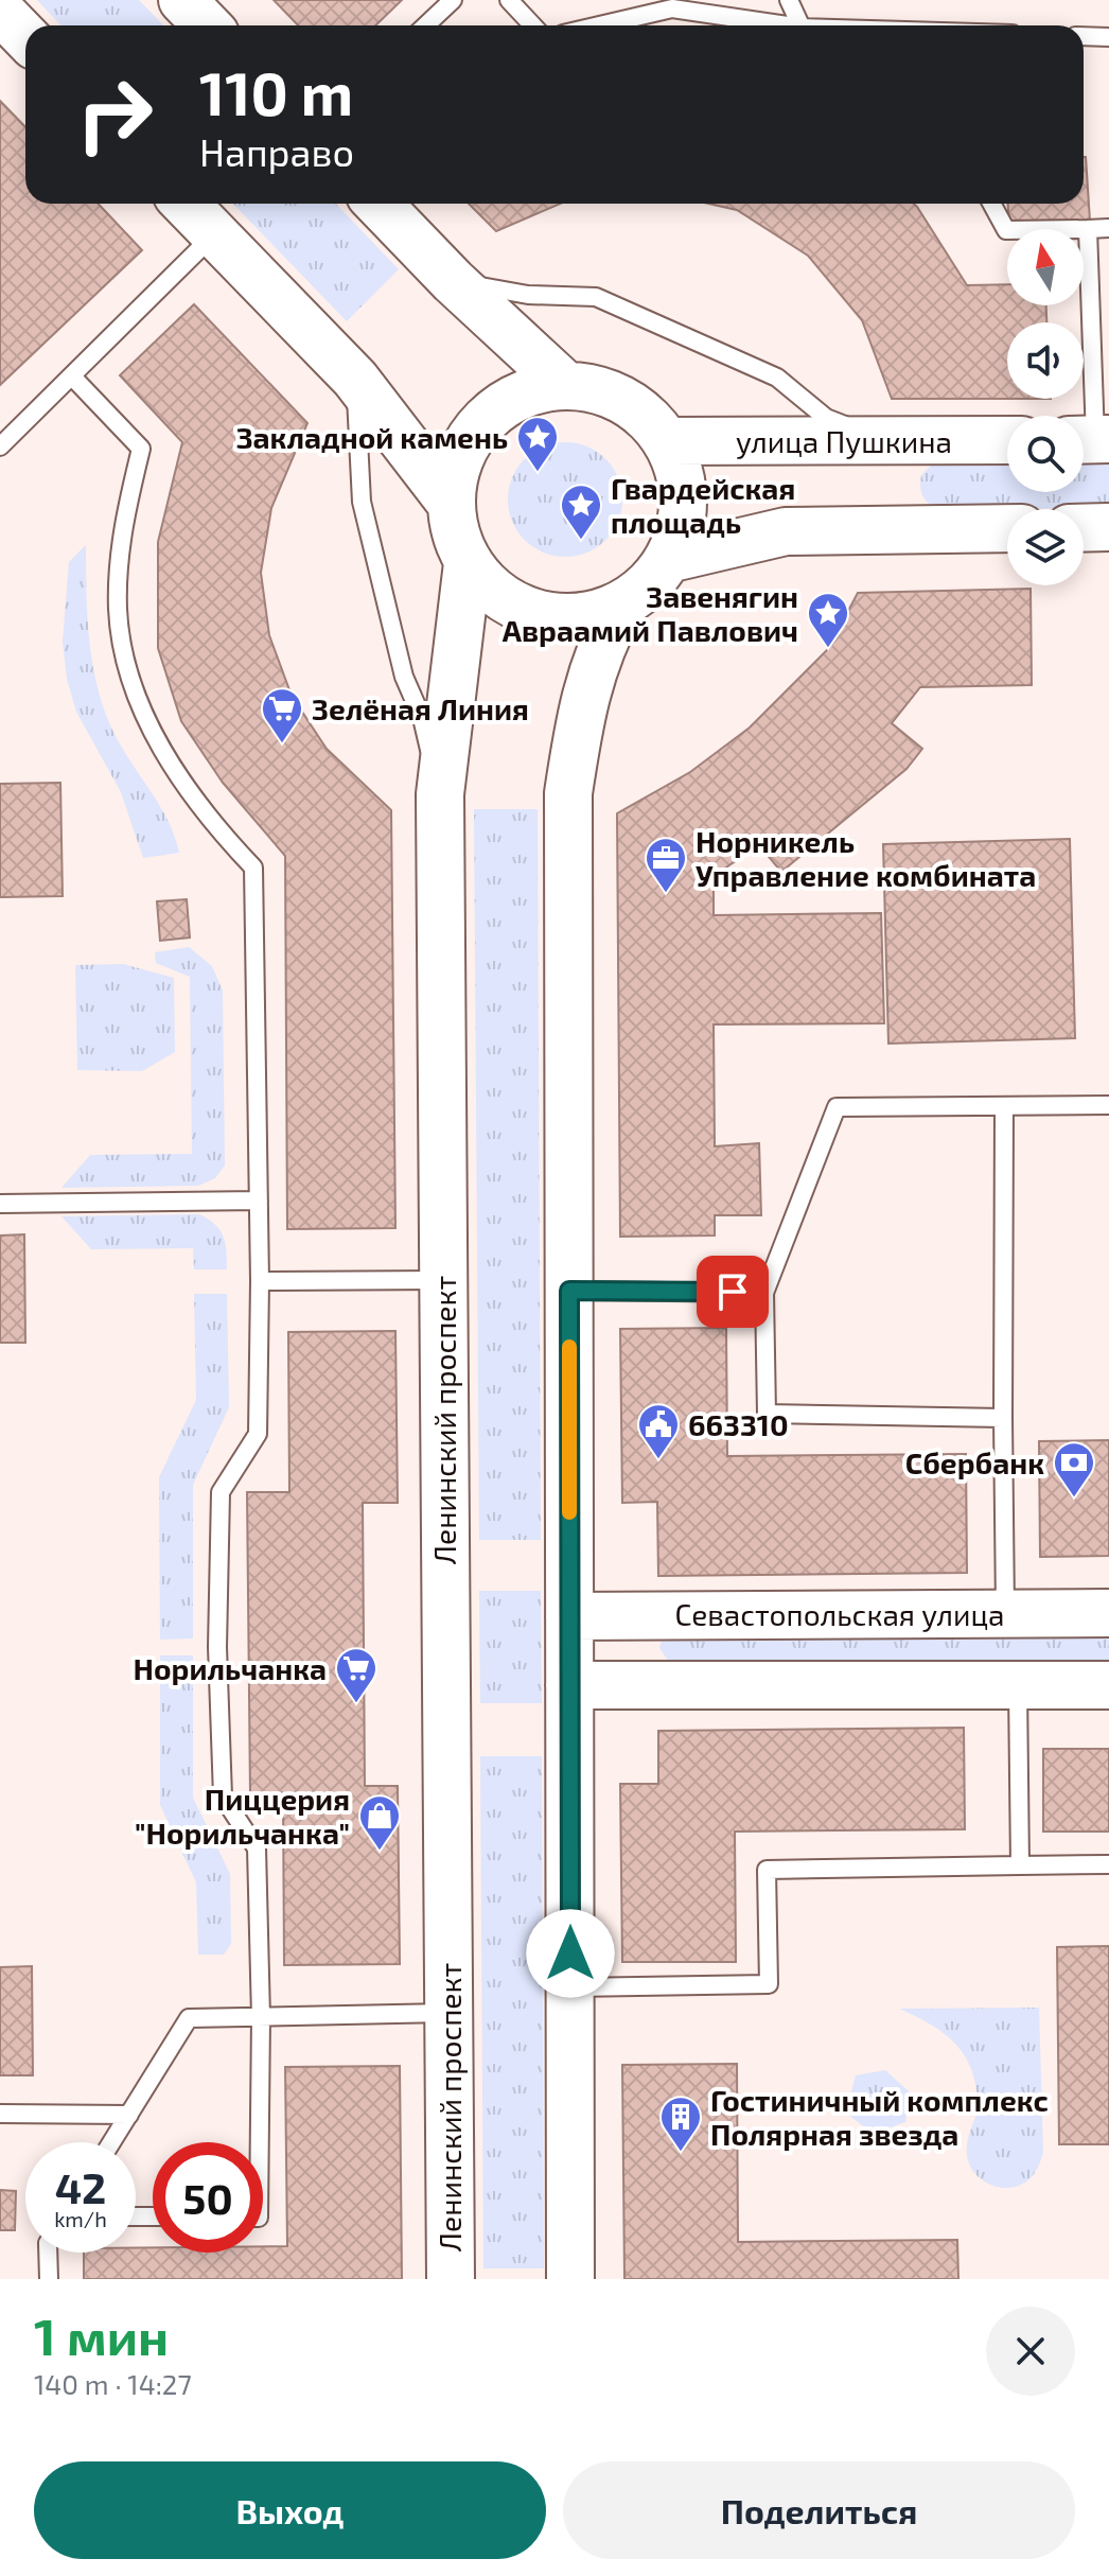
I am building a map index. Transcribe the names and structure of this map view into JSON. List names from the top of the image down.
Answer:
{
  "streets": {
    "main road": ["улица Пушкина", "Ленинский проспект", "Севастопольская улица"]
  },
  "crossings": [
    ["улица Пушкина", "Ленинский проспект"]
  ],
  "places": {
    "place": ["Закладной камень", "Гвардейская площадь", "Завенягин Авраамий Павлович"],
    "supermarket": ["Зелёная Линия", "Норильчанка"],
    "office": ["Норникель Управление комбината"],
    "public building": ["663310"],
    "bank": ["Сбербанк"],
    "shop": ["Пиццерия \"Норильчанка\""],
    "building": ["Гостиничный комплекс Полярная звезда"]
  },
  "north": "top",
  "page": {
    "turn": ["110 m", "Направо"],
    "speed": "42 km/h",
    "limit": "50",
    "heading": ["1 мин", "140 m · 14:27"],
    "buttons": ["Выход", "Поделиться"]
  }
}
